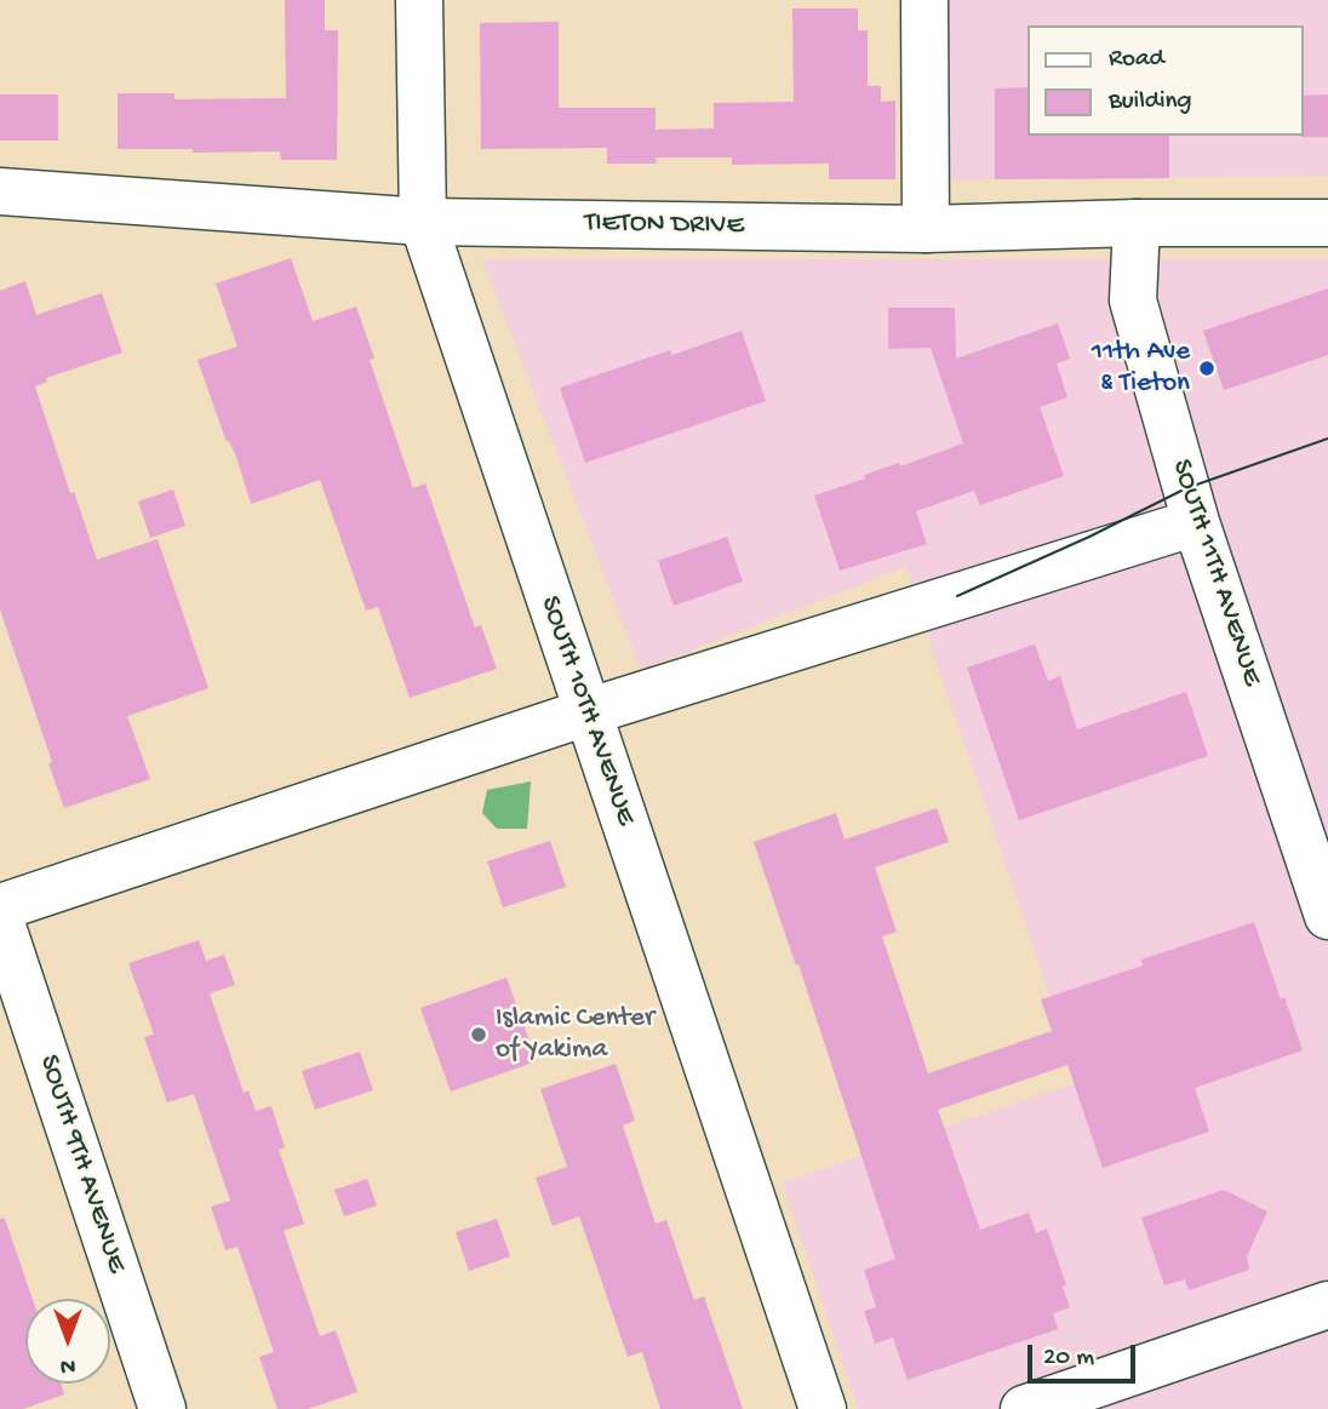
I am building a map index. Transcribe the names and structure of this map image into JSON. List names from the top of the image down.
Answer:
{
  "streets": {
    "street": [
      "TIETON DRIVE",
      "SOUTH 11TH AVENUE",
      "SOUTH 10TH AVENUE",
      "SOUTH 9TH AVENUE"
    ]
  },
  "crossings": [
    ["TIETON DRIVE", "SOUTH 11TH AVENUE"],
    ["TIETON DRIVE", "SOUTH 10TH AVENUE"]
  ],
  "places": ["11th Ave & Tieton", "Islamic Center of Yakima"],
  "legend": ["Road", "Building"],
  "scale_bar": "20 m",
  "north": "bottom"
}
